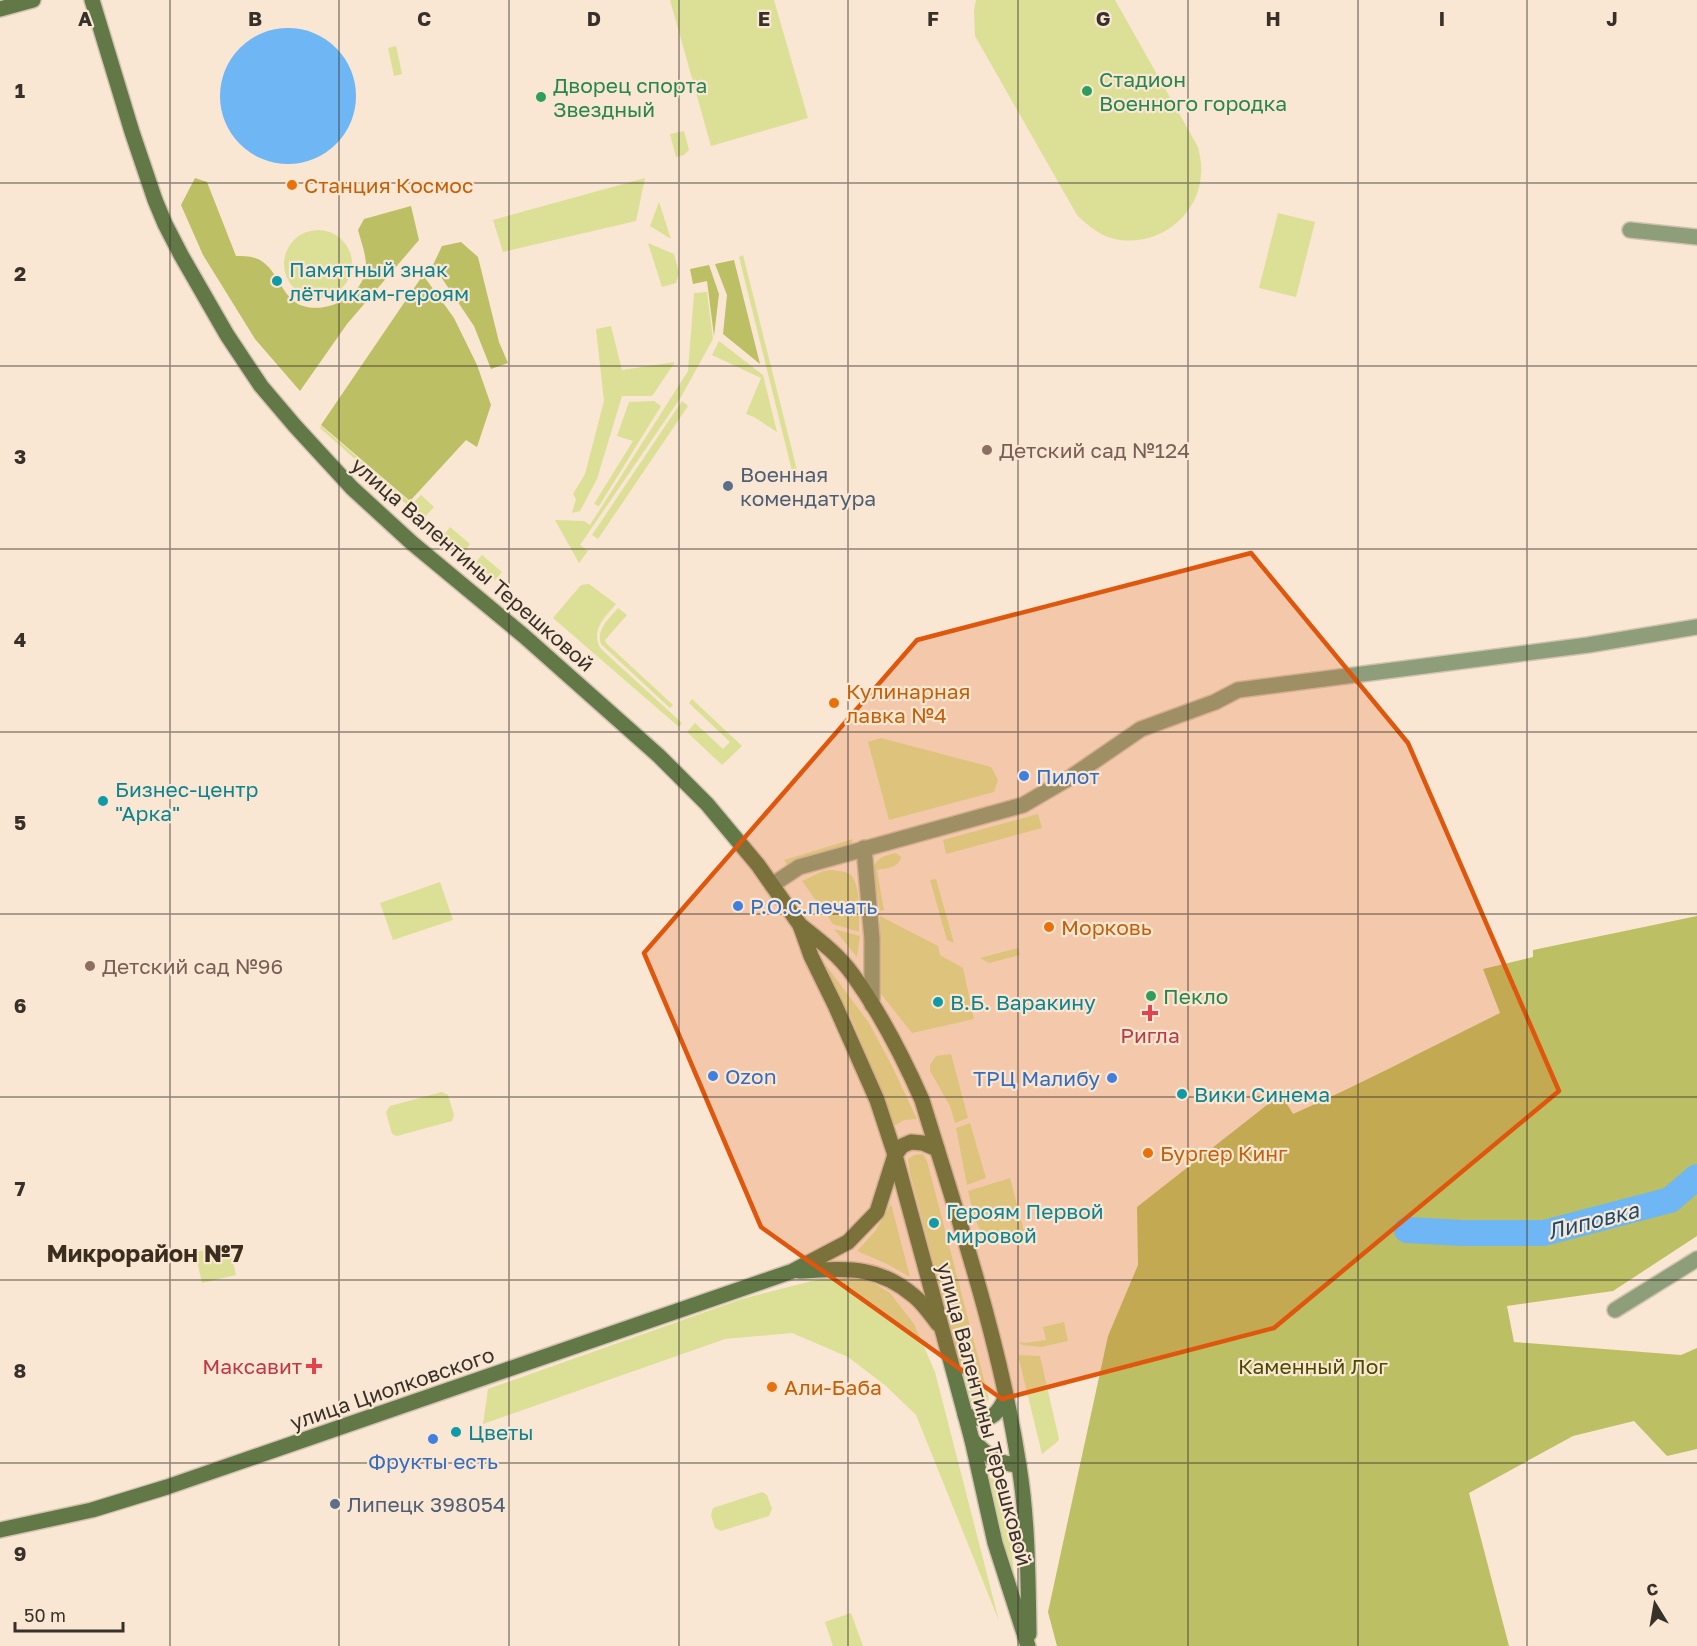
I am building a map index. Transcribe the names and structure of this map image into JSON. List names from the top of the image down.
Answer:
{
  "streets": {
    "main road": ["улица Валентины Терешковой", "улица Циолковского"]
  },
  "districts": ["Микрорайон №7"],
  "water": ["Липовка"],
  "parks": ["Каменный Лог"],
  "places": {
    "other": [
      "Стадион Военного городка",
      "Дворец спорта Звездный",
      "Станция Космос",
      "Памятный знак лётчикам-героям",
      "Детский сад №124",
      "Военная комендатура",
      "Кулинарная лавка №4",
      "Пилот",
      "Бизнес-центр \"Арка\"",
      "Р.О.С.печать",
      "Морковь",
      "Детский сад №96",
      "Пекло",
      "В.Б. Варакину",
      "Ozon",
      "ТРЦ Малибу",
      "Вики Синема",
      "Бургер Кинг",
      "Героям Первой мировой",
      "Али-Баба",
      "Цветы",
      "Фрукты есть",
      "Липецк 398054"
    ],
    "health": ["Ригла", "Максавит"]
  },
  "scale_bar": "50 m",
  "north": "top",
  "grid": {
    "columns": [
      "A",
      "B",
      "C",
      "D",
      "E",
      "F",
      "G",
      "H",
      "I",
      "J"
    ],
    "rows": [
      "1",
      "2",
      "3",
      "4",
      "5",
      "6",
      "7",
      "8",
      "9"
    ]
  }
}
